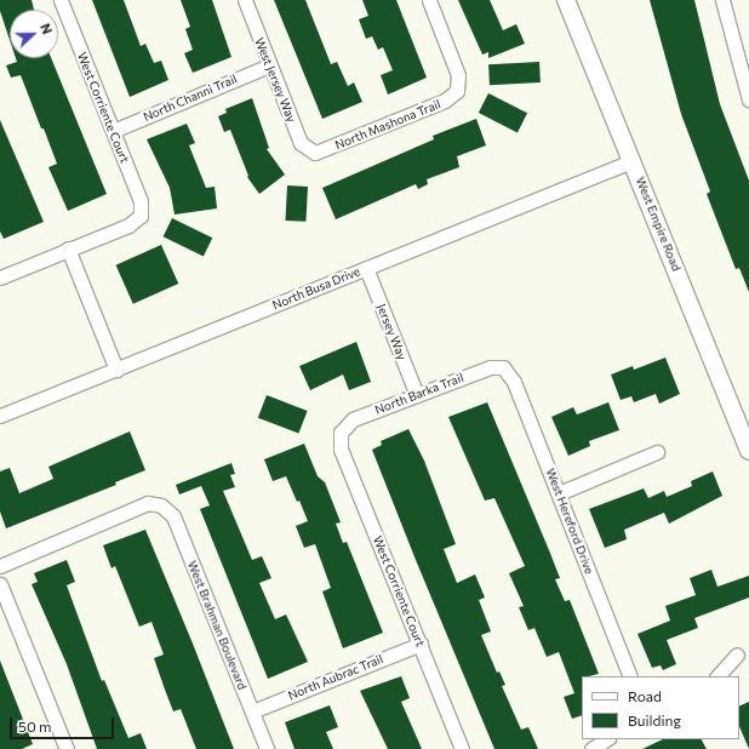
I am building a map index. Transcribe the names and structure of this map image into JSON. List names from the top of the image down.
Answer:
{
  "streets": {
    "street": [
      "West Jersey Way",
      "North Channi Trail",
      "West Corriente Court",
      "North Mashona Trail",
      "West Empire Road",
      "North Busa Drive",
      "Jersey Way",
      "North Barka Trail",
      "West Hereford Drive",
      "West Brahman Boulevard",
      "North Aubrac Trail"
    ]
  },
  "crossings": [
    ["West Jersey Way", "North Channi Trail"],
    ["West Jersey Way", "North Mashona Trail"],
    ["North Channi Trail", "West Corriente Court"],
    ["West Corriente Court", "North Barka Trail"],
    ["West Corriente Court", "North Aubrac Trail"],
    ["West Empire Road", "North Busa Drive"],
    ["North Busa Drive", "Jersey Way"],
    ["Jersey Way", "North Barka Trail"],
    ["North Barka Trail", "West Hereford Drive"],
    ["West Brahman Boulevard", "North Aubrac Trail"]
  ],
  "legend": ["Road", "Building"],
  "scale_bar": "50 m",
  "north": "right"
}
